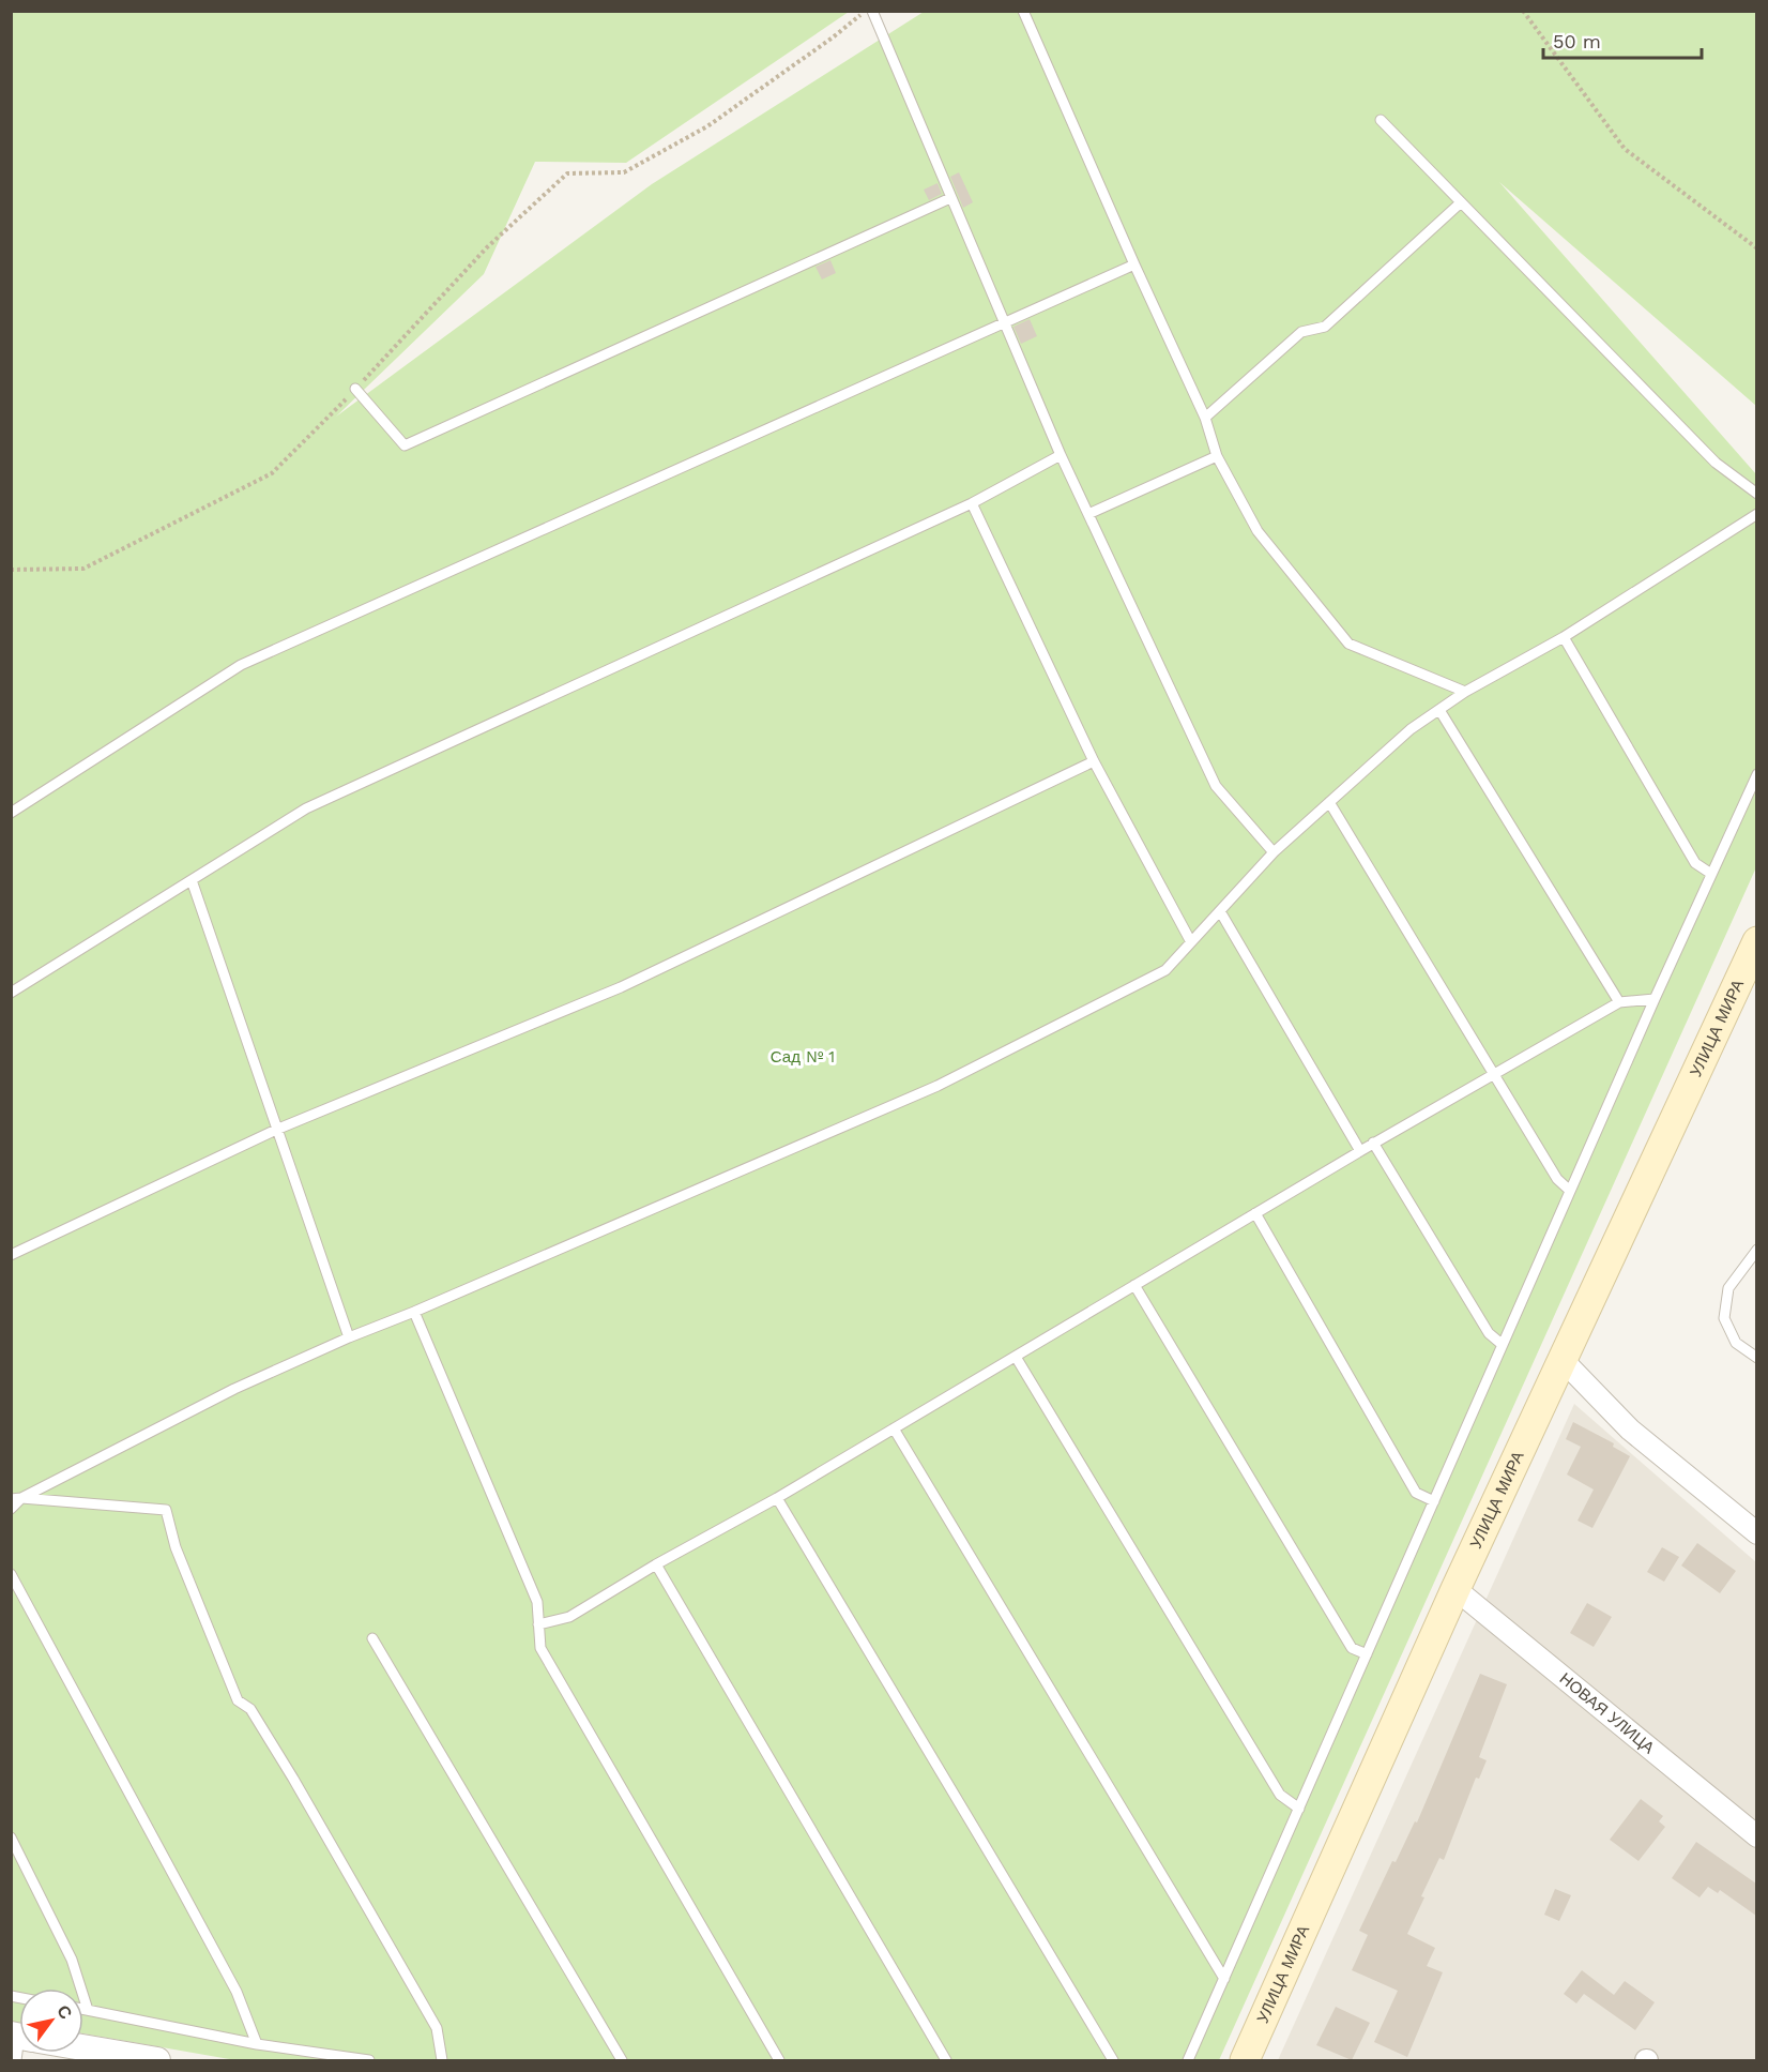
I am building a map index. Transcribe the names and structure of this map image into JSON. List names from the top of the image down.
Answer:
{
  "streets": {
    "main road": ["УЛИЦА МИРА"],
    "street": ["НОВАЯ УЛИЦА"]
  },
  "crossings": [
    ["УЛИЦА МИРА", "НОВАЯ УЛИЦА"]
  ],
  "parks": ["Сад № 1"],
  "scale_bar": "50 m",
  "north": "top right"
}
